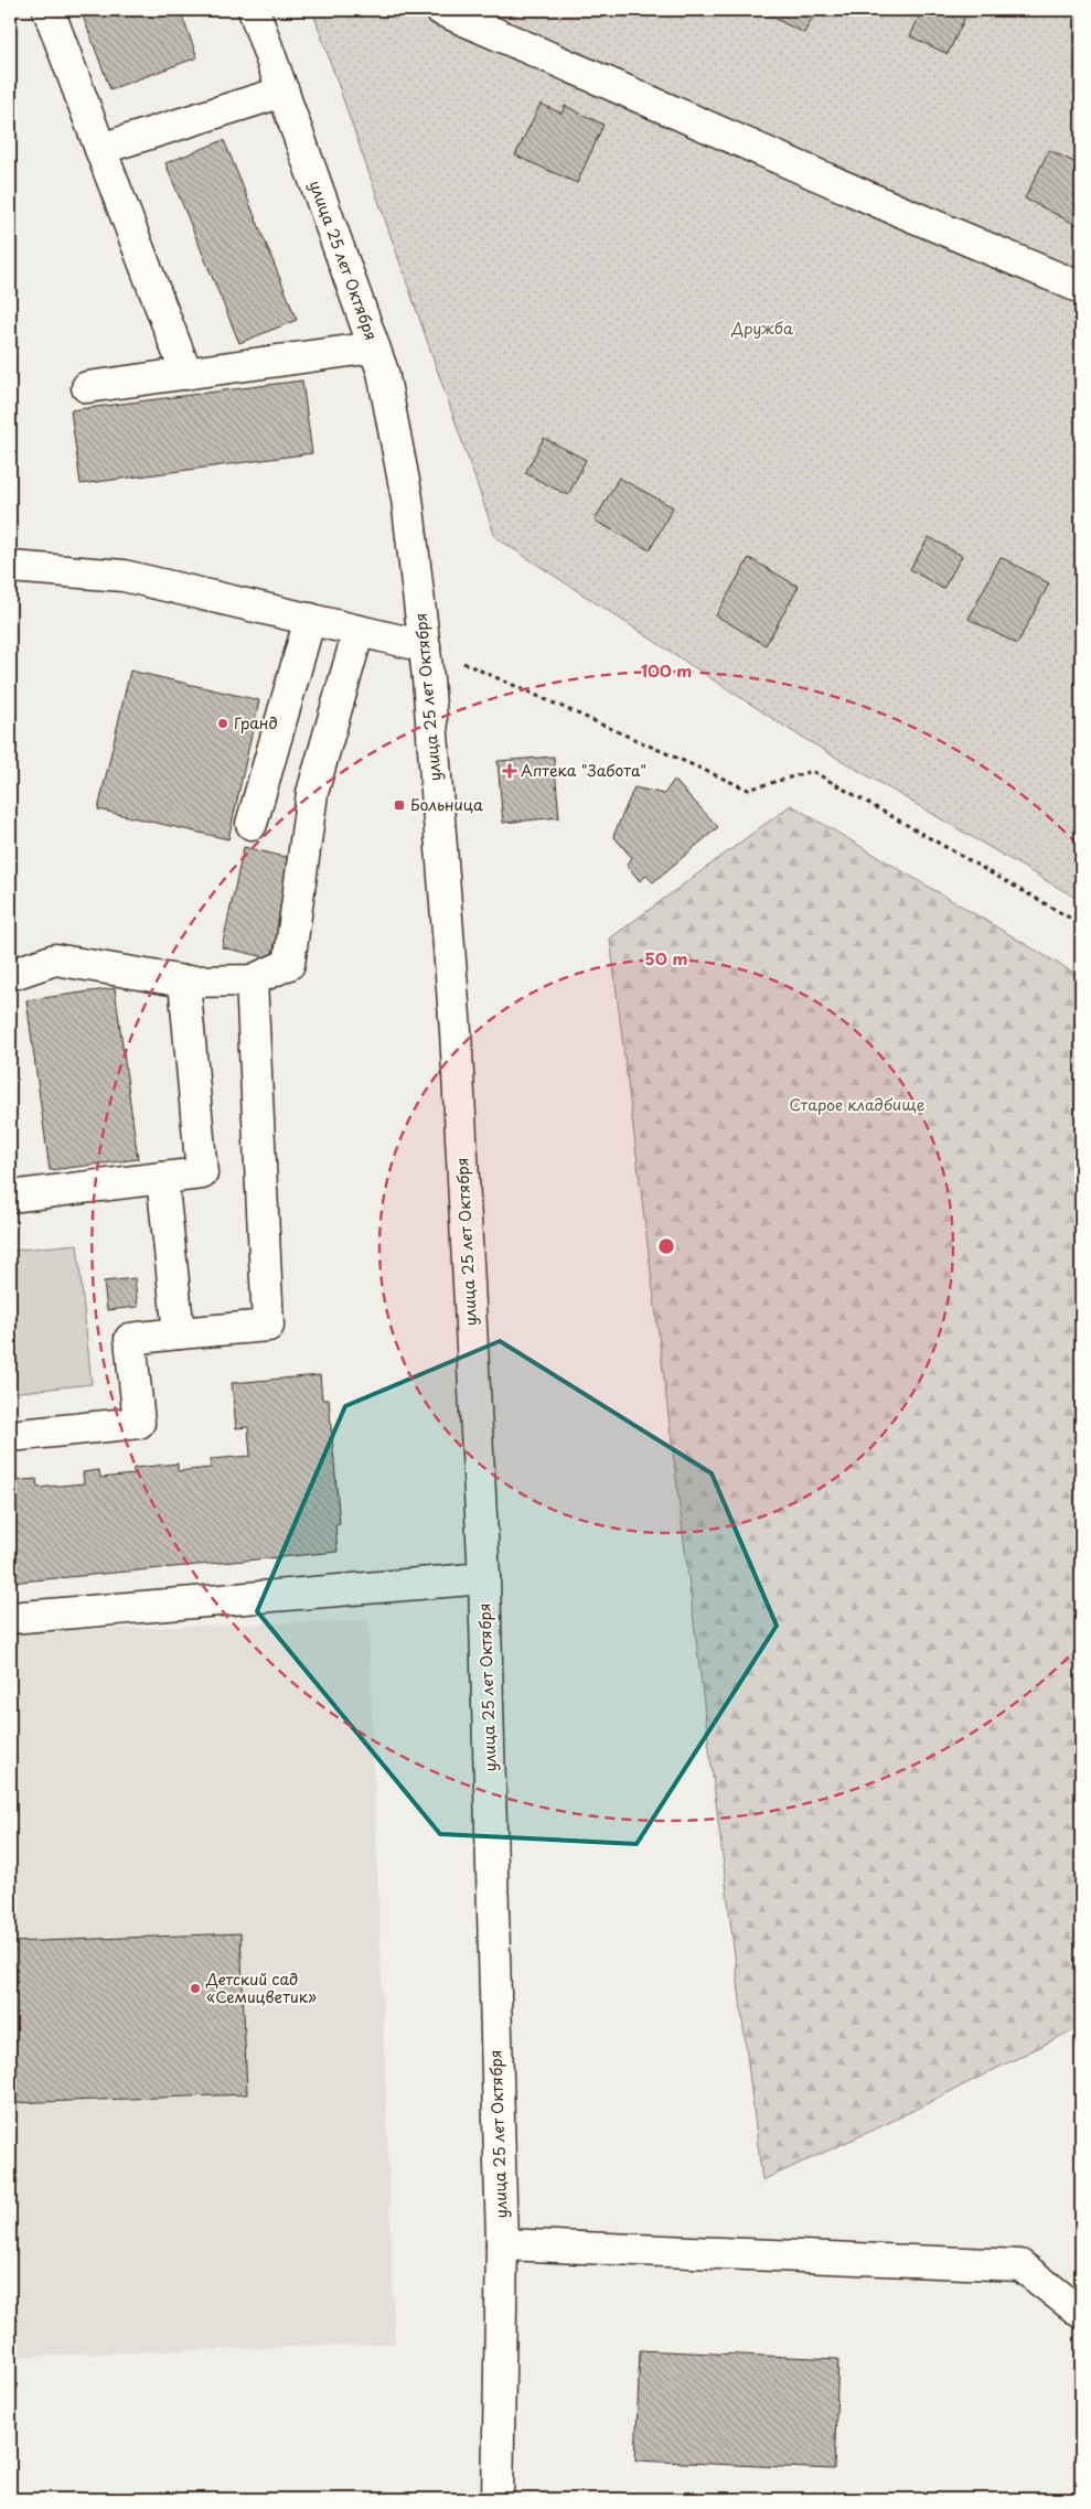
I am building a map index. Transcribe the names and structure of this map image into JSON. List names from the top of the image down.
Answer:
{
  "streets": {
    "street": ["улица 25 лет Октября"]
  },
  "parks": ["Дружба", "Старое кладбище"],
  "places": {
    "other": ["Гранд", "Детский сад «Семицветик»"],
    "health": ["Аптека \"Забота\""],
    "transit": ["Больница"]
  },
  "rings": ["100 m", "50 m"]
}
